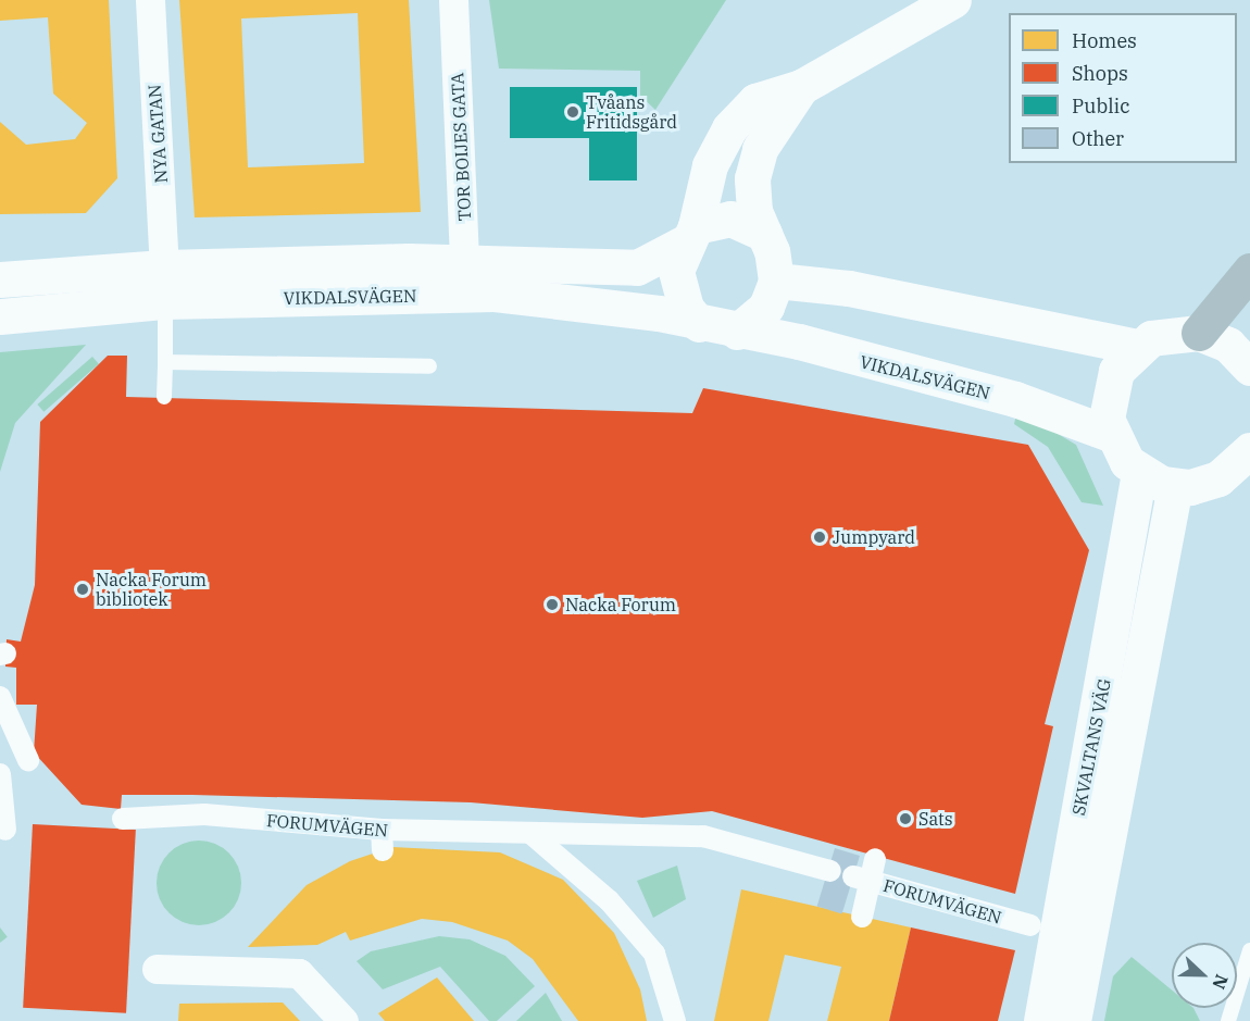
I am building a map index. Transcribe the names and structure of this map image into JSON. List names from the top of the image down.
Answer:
{
  "streets": {
    "street": [
      "NYA GATAN",
      "TOR BOIJES GATA",
      "VIKDALSVÄGEN",
      "SKVALTANS VÄG",
      "FORUMVÄGEN"
    ]
  },
  "crossings": [
    ["NYA GATAN", "VIKDALSVÄGEN"],
    ["TOR BOIJES GATA", "VIKDALSVÄGEN"]
  ],
  "places": [
    "Tvåans Fritidsgård",
    "Jumpyard",
    "Nacka Forum bibliotek",
    "Nacka Forum",
    "Sats"
  ],
  "legend": [
    "Homes",
    "Shops",
    "Public",
    "Other"
  ],
  "north": "right"
}
